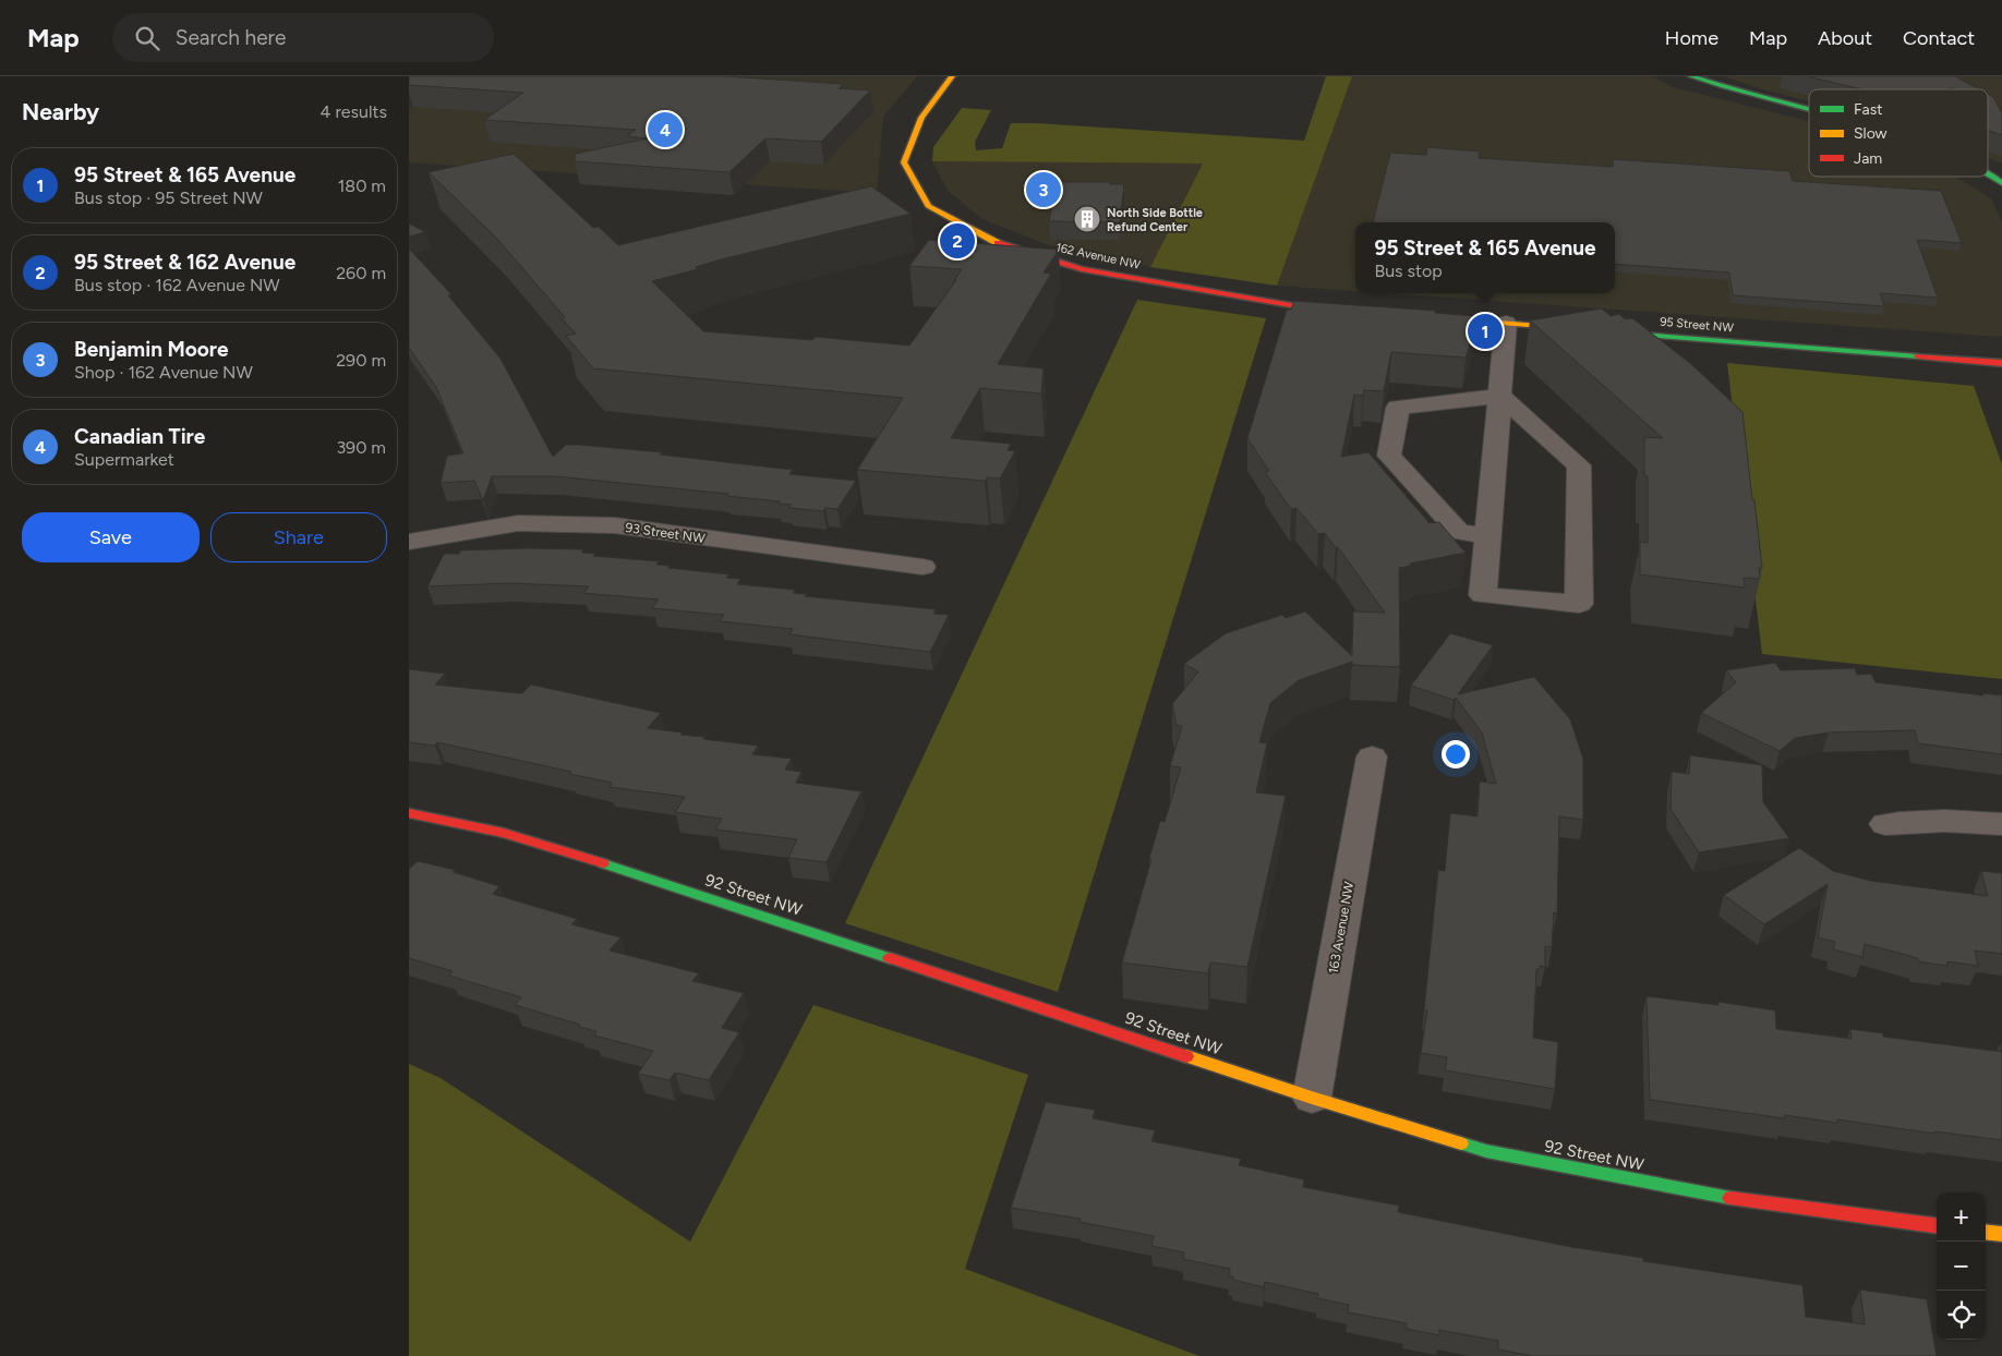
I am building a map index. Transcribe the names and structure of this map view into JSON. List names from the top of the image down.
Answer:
{
  "streets": {
    "street": [
      "162 Avenue NW",
      "95 Street NW",
      "93 Street NW",
      "92 Street NW",
      "163 Avenue NW"
    ]
  },
  "crossings": [
    ["92 Street NW", "163 Avenue NW"]
  ],
  "places": {
    "building": ["North Side Bottle Refund Center"]
  },
  "legend": ["Fast", "Slow", "Jam"],
  "page": {
    "header": "Map",
    "search": "Search here",
    "nav": [
      "Home",
      "Map",
      "About",
      "Contact"
    ],
    "heading": ["Nearby", "4 results"],
    "pins": [
      "4",
      "3",
      "2",
      "1"
    ],
    "list": [
      {
        "mark": "1",
        "name": "95 Street & 165 Avenue",
        "note": "Bus stop · 95 Street NW",
        "value": "180 m"
      },
      {
        "mark": "2",
        "name": "95 Street & 162 Avenue",
        "note": "Bus stop · 162 Avenue NW",
        "value": "260 m"
      },
      {
        "mark": "3",
        "name": "Benjamin Moore",
        "note": "Shop · 162 Avenue NW",
        "value": "290 m"
      },
      {
        "mark": "4",
        "name": "Canadian Tire",
        "note": "Supermarket",
        "value": "390 m"
      }
    ],
    "popup": ["95 Street & 165 Avenue", "Bus stop"],
    "buttons": ["Save", "Share"],
    "map_buttons": ["+", "−"]
  }
}
